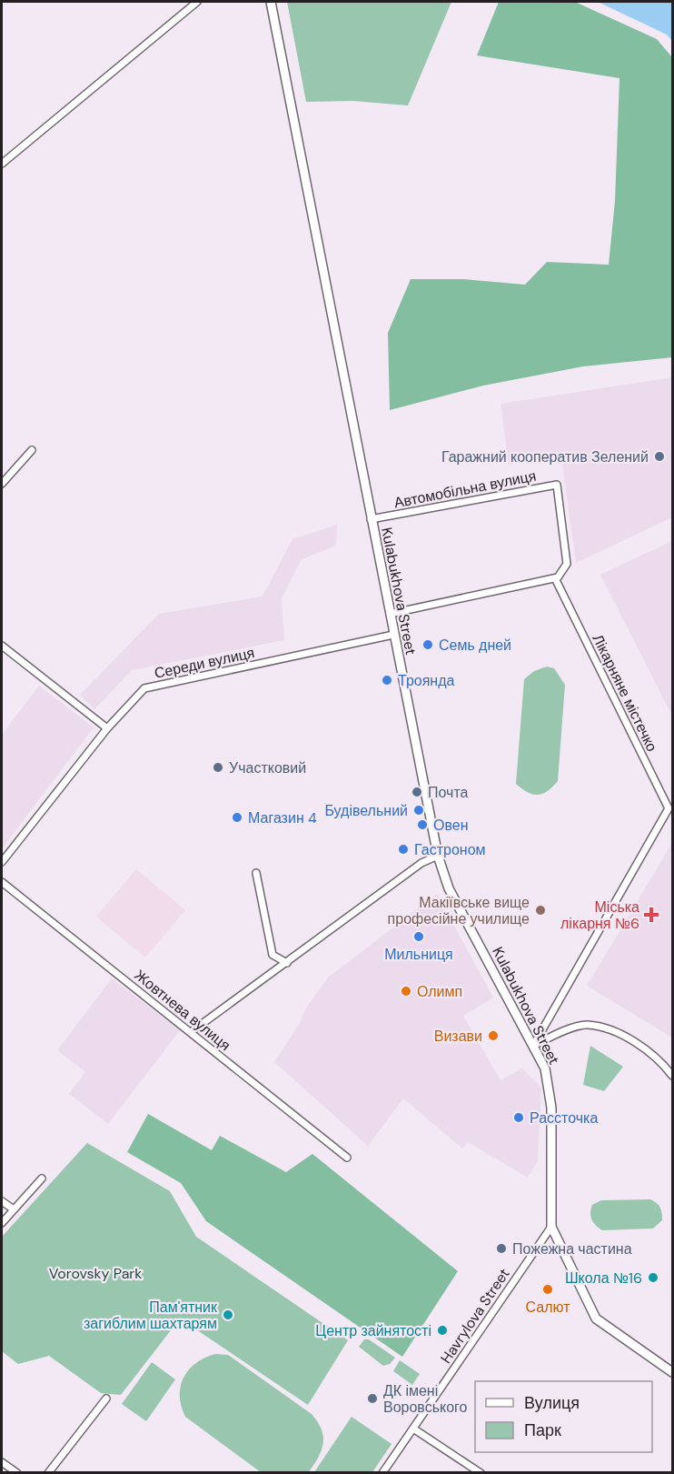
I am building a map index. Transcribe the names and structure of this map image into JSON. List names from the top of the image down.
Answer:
{
  "streets": {
    "street": [
      "Автомобільна вулиця",
      "Kulabukhova Street",
      "Середи вулиця",
      "Лікарняне містечко",
      "Жовтнева вулиця",
      "Havrylova Street"
    ]
  },
  "crossings": [
    ["Автомобільна вулиця", "Kulabukhova Street"],
    ["Автомобільна вулиця", "Лікарняне містечко"],
    ["Kulabukhova Street", "Середи вулиця"],
    ["Kulabukhova Street", "Лікарняне містечко"],
    ["Kulabukhova Street", "Havrylova Street"]
  ],
  "parks": ["Vorovsky Park"],
  "places": {
    "other": [
      "Гаражний кооператив Зелений",
      "Семь дней",
      "Троянда",
      "Участковий",
      "Почта",
      "Будівельний",
      "Магазин 4",
      "Овен",
      "Гастроном",
      "Макіївське вище професійне училище",
      "Мильниця",
      "Олимп",
      "Визави",
      "Рассточка",
      "Пожежна частина",
      "Школа №16",
      "Салют",
      "Пам'ятник загиблим шахтарям",
      "Центр зайнятості",
      "ДК імені Воровського"
    ],
    "health": ["Міська лікарня №6"]
  },
  "legend": ["Вулиця", "Парк"]
}
